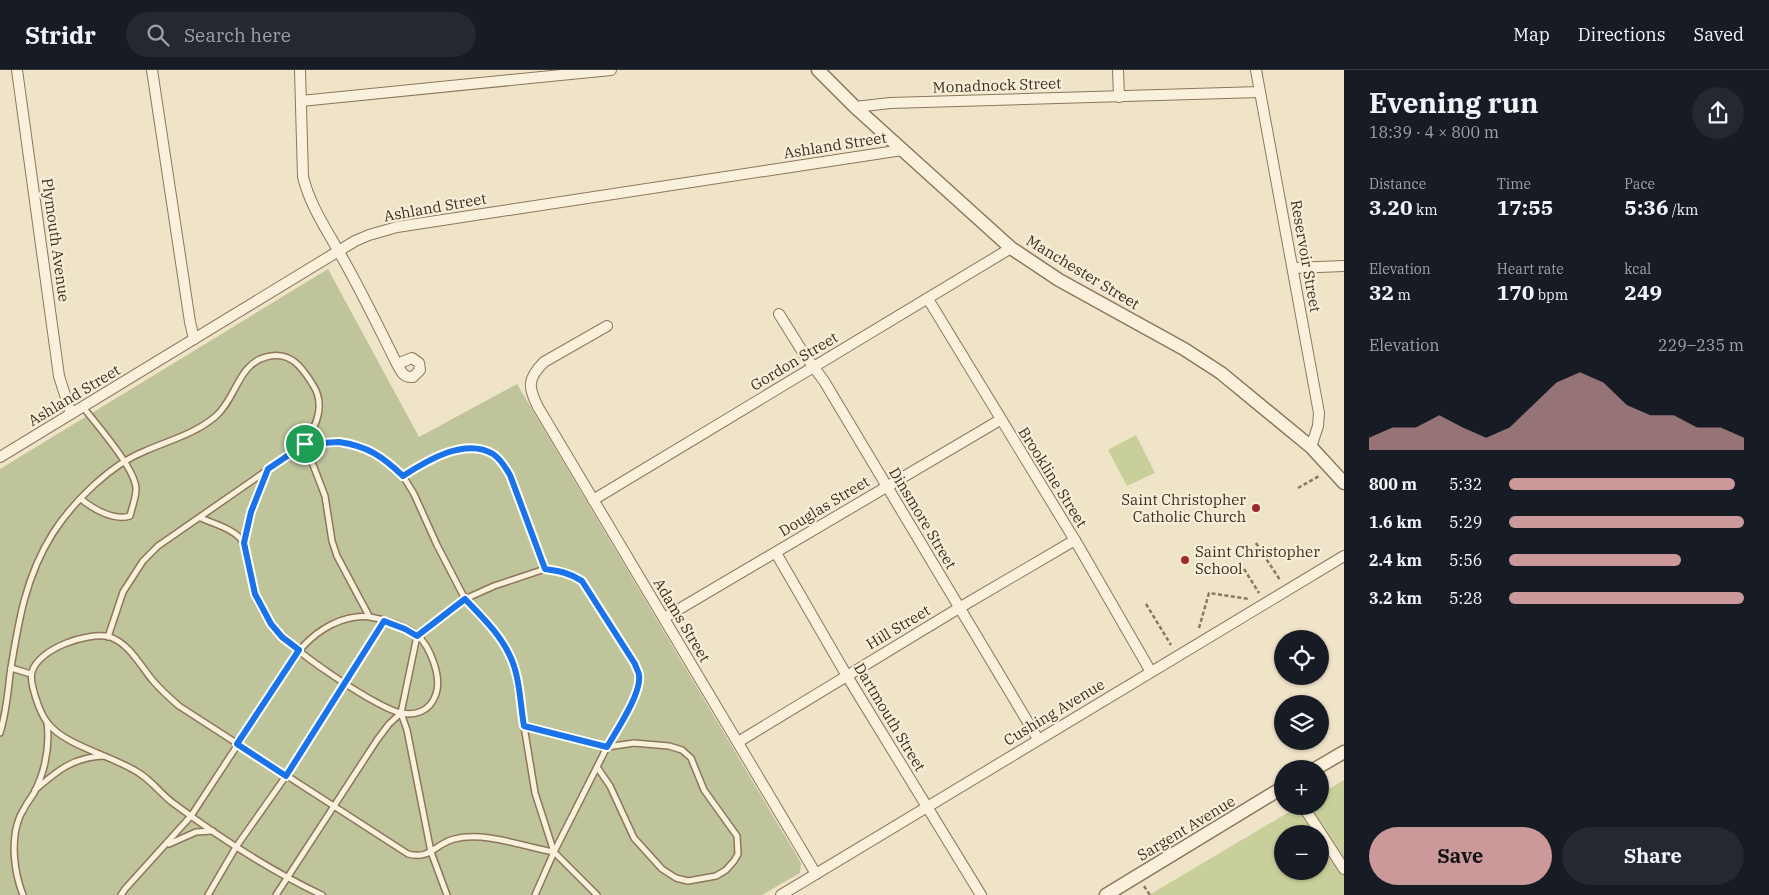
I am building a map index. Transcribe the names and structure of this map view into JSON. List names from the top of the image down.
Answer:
{
  "streets": {
    "street": [
      "Monadnock Street",
      "Ashland Street",
      "Plymouth Avenue",
      "Reservoir Street",
      "Manchester Street",
      "Gordon Street",
      "Brookline Street",
      "Douglas Street",
      "Dinsmore Street",
      "Adams Street",
      "Hill Street",
      "Cushing Avenue",
      "Dartmouth Street",
      "Sargent Avenue"
    ]
  },
  "crossings": [
    ["Monadnock Street", "Reservoir Street"],
    ["Monadnock Street", "Manchester Street"],
    ["Ashland Street", "Plymouth Avenue"],
    ["Ashland Street", "Manchester Street"],
    ["Reservoir Street", "Manchester Street"],
    ["Manchester Street", "Gordon Street"],
    ["Gordon Street", "Brookline Street"],
    ["Gordon Street", "Dinsmore Street"],
    ["Gordon Street", "Adams Street"],
    ["Brookline Street", "Douglas Street"],
    ["Brookline Street", "Hill Street"],
    ["Brookline Street", "Cushing Avenue"],
    ["Douglas Street", "Dinsmore Street"],
    ["Douglas Street", "Adams Street"],
    ["Douglas Street", "Dartmouth Street"],
    ["Dinsmore Street", "Hill Street"],
    ["Dinsmore Street", "Cushing Avenue"],
    ["Adams Street", "Hill Street"],
    ["Adams Street", "Cushing Avenue"],
    ["Hill Street", "Dartmouth Street"],
    ["Cushing Avenue", "Dartmouth Street"]
  ],
  "places": ["Saint Christopher Catholic Church", "Saint Christopher School"],
  "page": {
    "header": "Stridr",
    "search": "Search here",
    "nav": ["Map", "Directions", "Saved"],
    "heading": ["Evening run", "18:39 · 4 × 800 m"],
    "stats": [
      ["Distance", "3.20 km"],
      ["Time", "17:55"],
      ["Pace", "5:36 /km"],
      ["Elevation", "32 m"],
      ["Heart rate", "170 bpm"],
      ["kcal", "249"]
    ],
    "chart": ["Elevation", "229–235 m"],
    "list": [
      {
        "name": "800 m",
        "note": "5:32"
      },
      {
        "name": "1.6 km",
        "note": "5:29"
      },
      {
        "name": "2.4 km",
        "note": "5:56"
      },
      {
        "name": "3.2 km",
        "note": "5:28"
      }
    ],
    "map_buttons": ["+", "−"],
    "buttons": ["Save", "Share"]
  }
}
